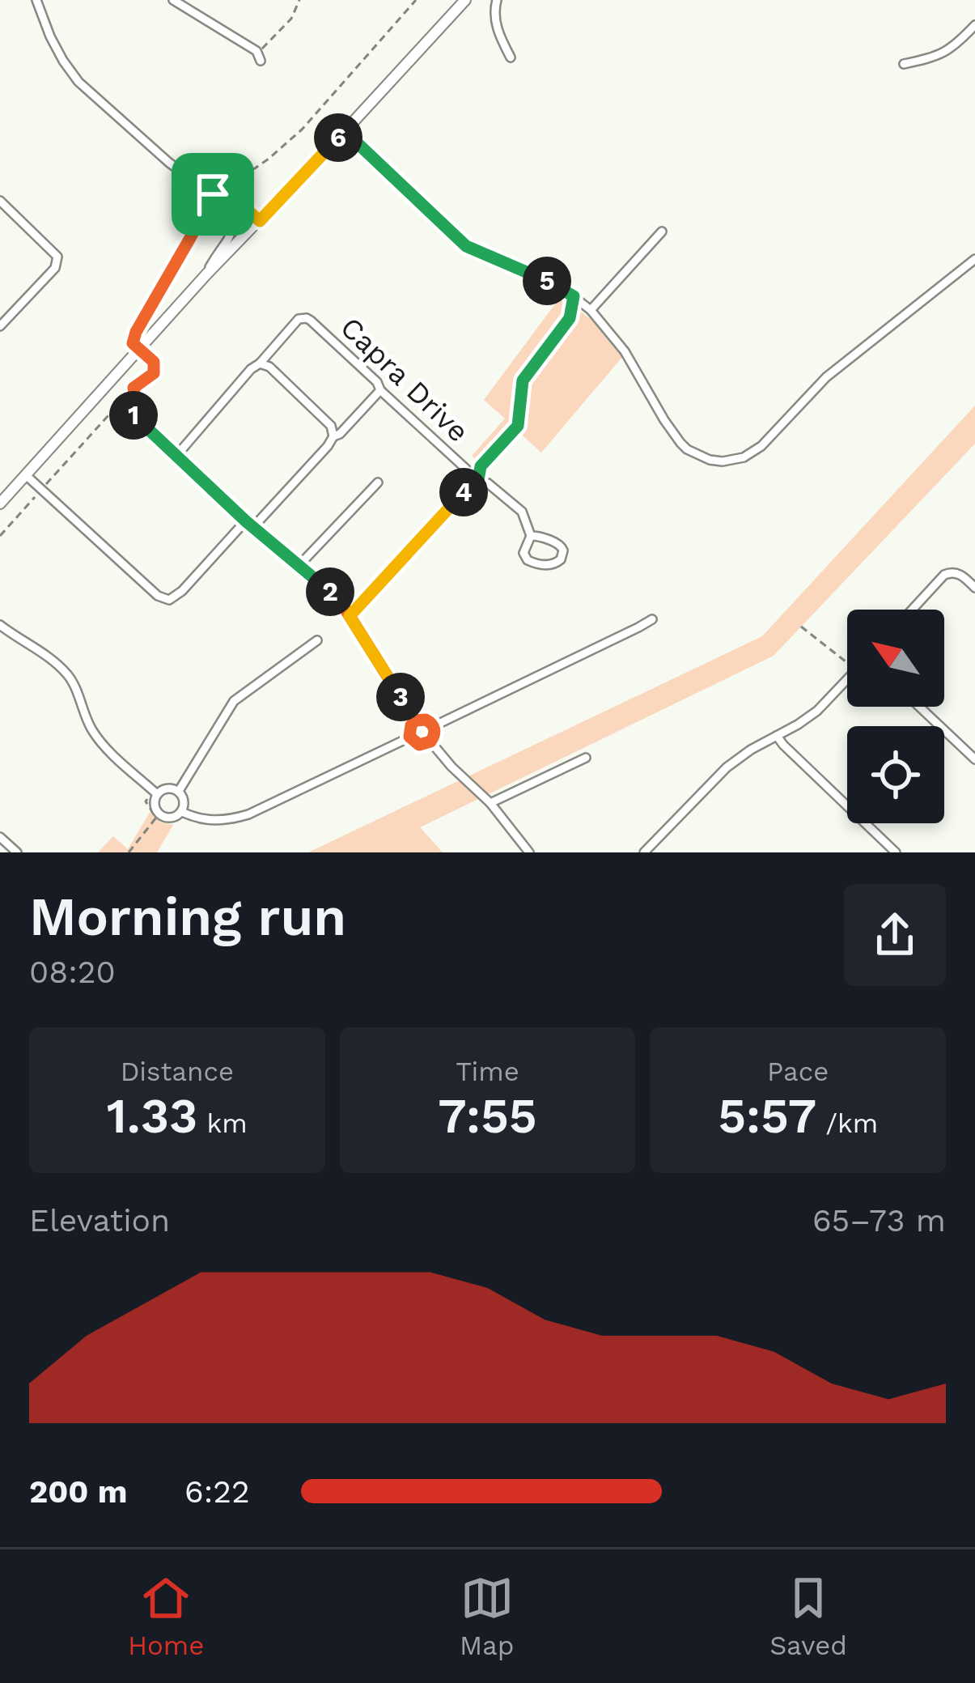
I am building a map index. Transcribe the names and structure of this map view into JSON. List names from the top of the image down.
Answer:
{
  "streets": {
    "street": ["Capra Drive"]
  },
  "north": "top left",
  "page": {
    "pins": [
      "6",
      "5",
      "1",
      "4",
      "2",
      "3"
    ],
    "heading": ["Morning run", "08:20"],
    "stats": [
      ["Distance", "1.33 km"],
      ["Time", "7:55"],
      ["Pace", "5:57 /km"]
    ],
    "chart": ["Elevation", "65–73 m"],
    "list": [
      {
        "name": "200 m",
        "note": "6:22"
      }
    ],
    "tabs": ["Home", "Map", "Saved"]
  }
}
